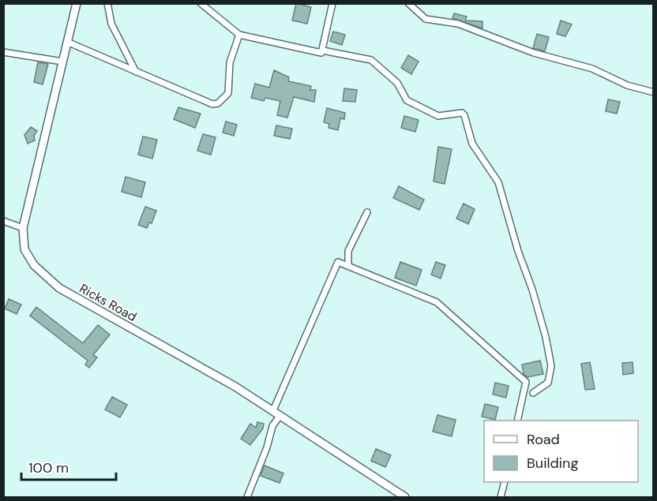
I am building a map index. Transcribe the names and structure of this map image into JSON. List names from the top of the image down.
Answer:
{
  "streets": {
    "street": ["Ricks Road"]
  },
  "legend": ["Road", "Building"],
  "scale_bar": "100 m"
}
